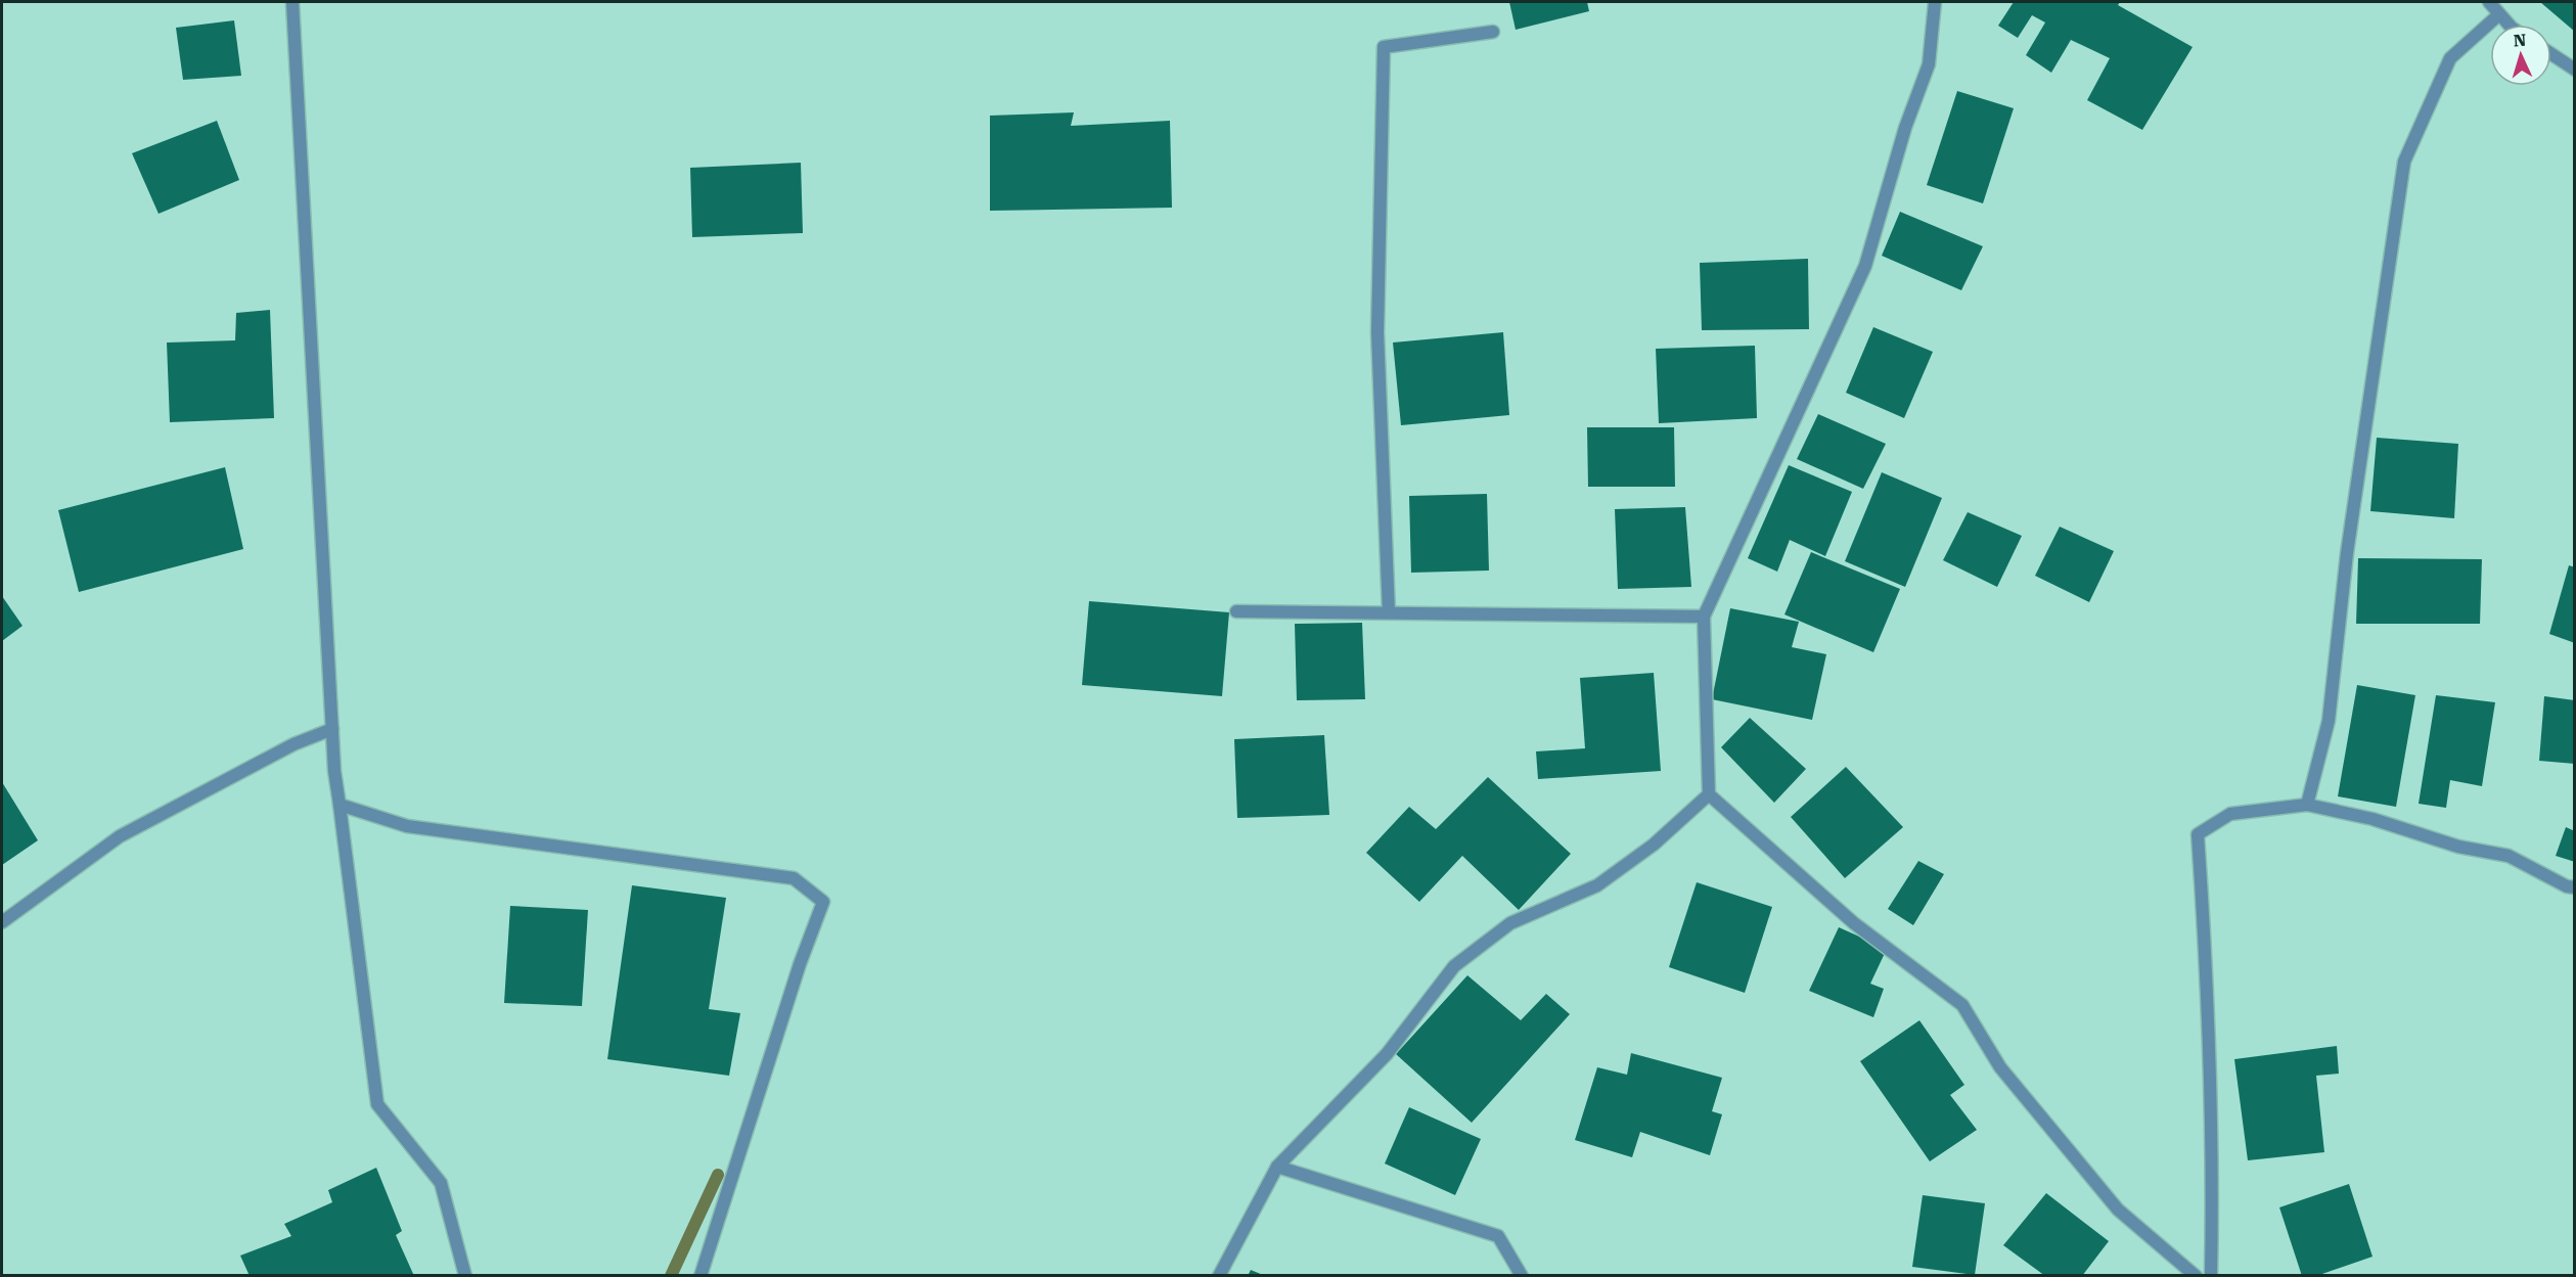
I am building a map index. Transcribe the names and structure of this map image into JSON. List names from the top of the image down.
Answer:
{
  "north": "top"
}
